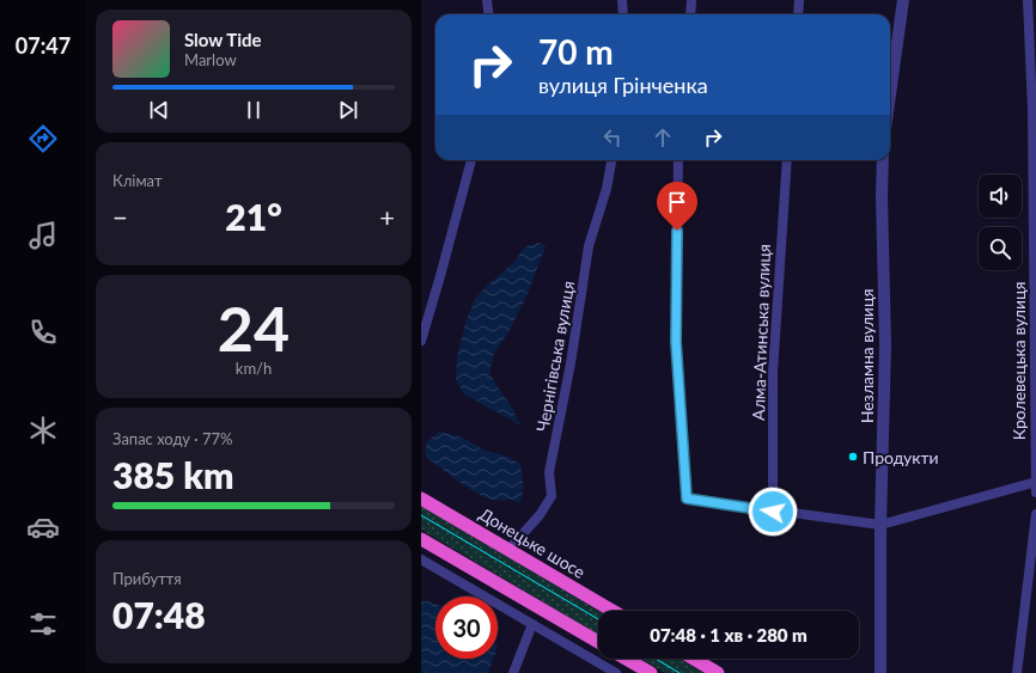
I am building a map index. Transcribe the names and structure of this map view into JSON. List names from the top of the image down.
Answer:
{
  "streets": {
    "highway": ["Донецьке шосе"],
    "street": [
      "Алма-Атинська вулиця",
      "Чернігівська вулиця",
      "Незламна вулиця",
      "Кролевецька вулиця"
    ]
  },
  "crossings": [
    ["Чернігівська вулиця", "Донецьке шосе"]
  ],
  "places": ["Продукти"],
  "page": {
    "tabs": "07:47",
    "turn": ["70 m", "вулиця Грінченка"],
    "song": ["Slow Tide", "Marlow"],
    "tile": [
      "Клімат",
      ["24", "km/h"],
      ["Запас ходу · 77%", "385 km"],
      ["Прибуття", "07:48"]
    ],
    "heat": ["−", "21°", "+"],
    "limit": "30",
    "trip": "07:48 · 1 хв · 280 m"
  }
}
